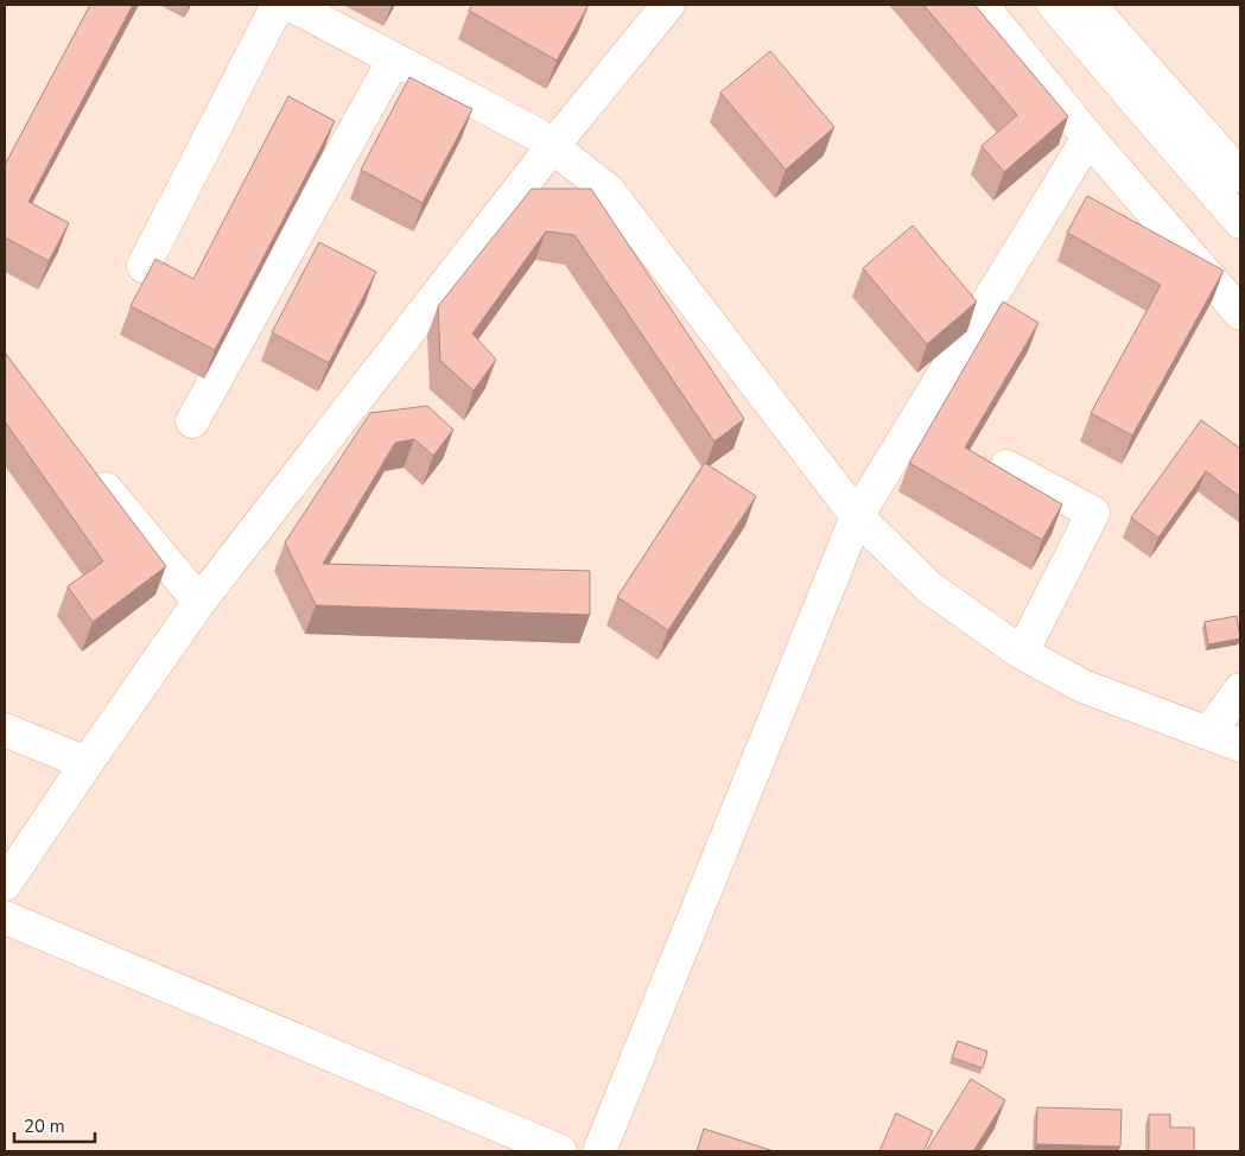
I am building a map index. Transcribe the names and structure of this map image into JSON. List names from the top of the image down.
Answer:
{
  "scale_bar": "20 m"
}
